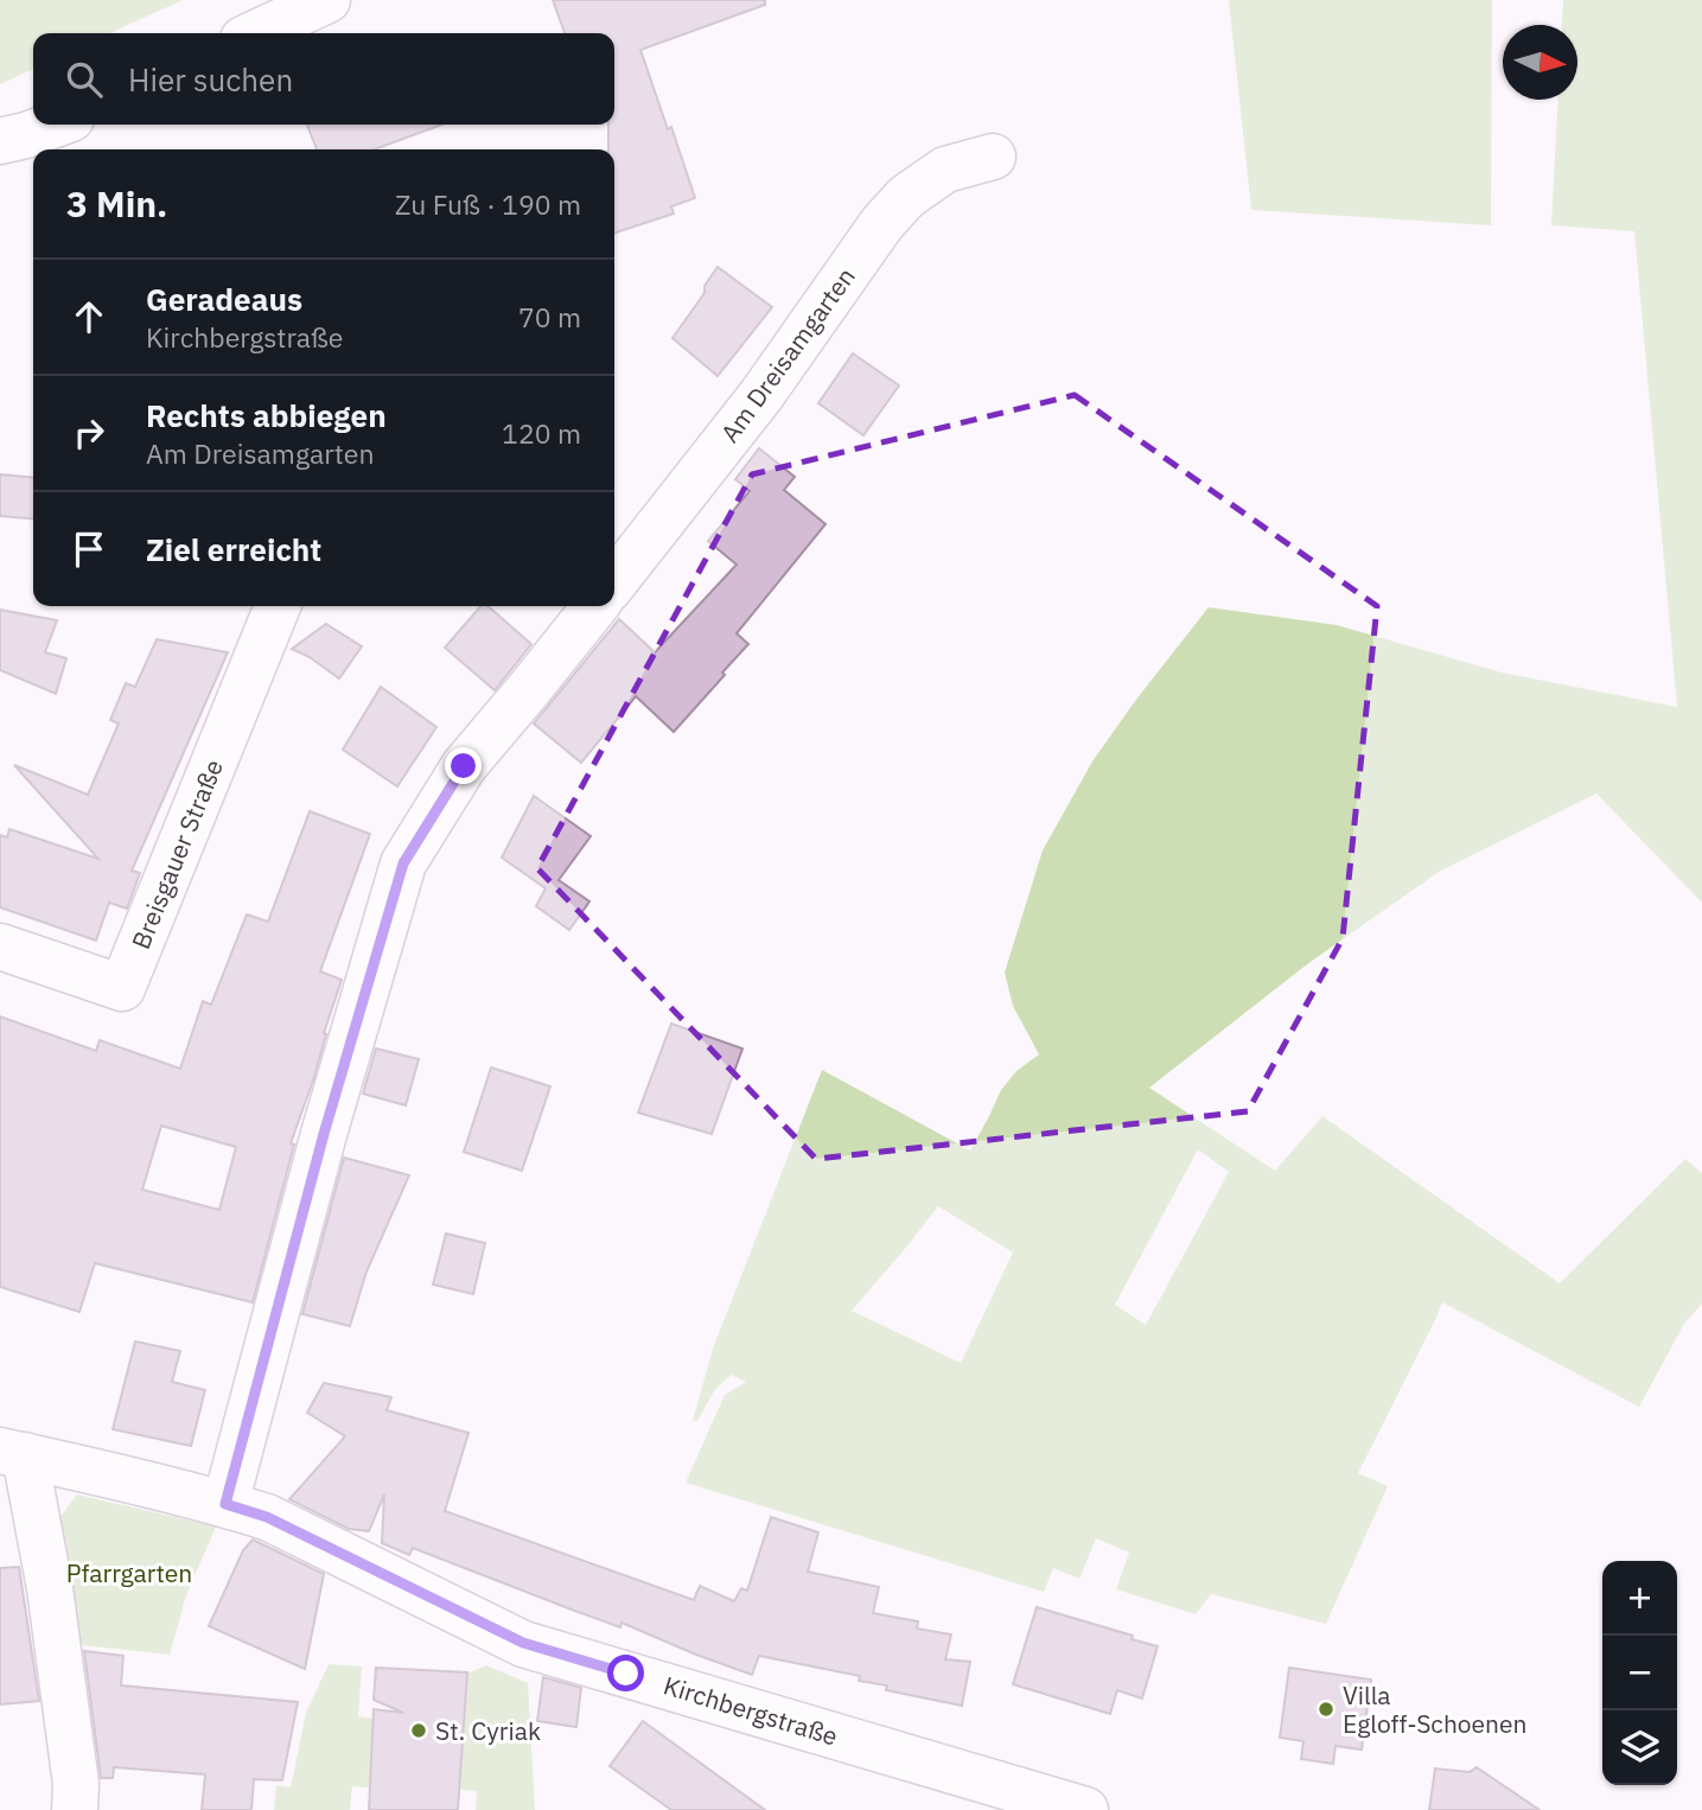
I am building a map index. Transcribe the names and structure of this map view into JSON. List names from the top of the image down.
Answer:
{
  "streets": {
    "street": ["Am Dreisamgarten", "Breisgauer Straße", "Kirchbergstraße"]
  },
  "parks": ["Pfarrgarten"],
  "places": ["Villa Egloff-Schoenen", "St. Cyriak"],
  "north": "right",
  "page": {
    "search": "Hier suchen",
    "heading": ["3 Min.", "Zu Fuß · 190 m"],
    "list": [
      ["Geradeaus", "Kirchbergstraße", "70 m"],
      ["Rechts abbiegen", "Am Dreisamgarten", "120 m"],
      "Ziel erreicht"
    ],
    "map_buttons": ["+", "−"]
  }
}
